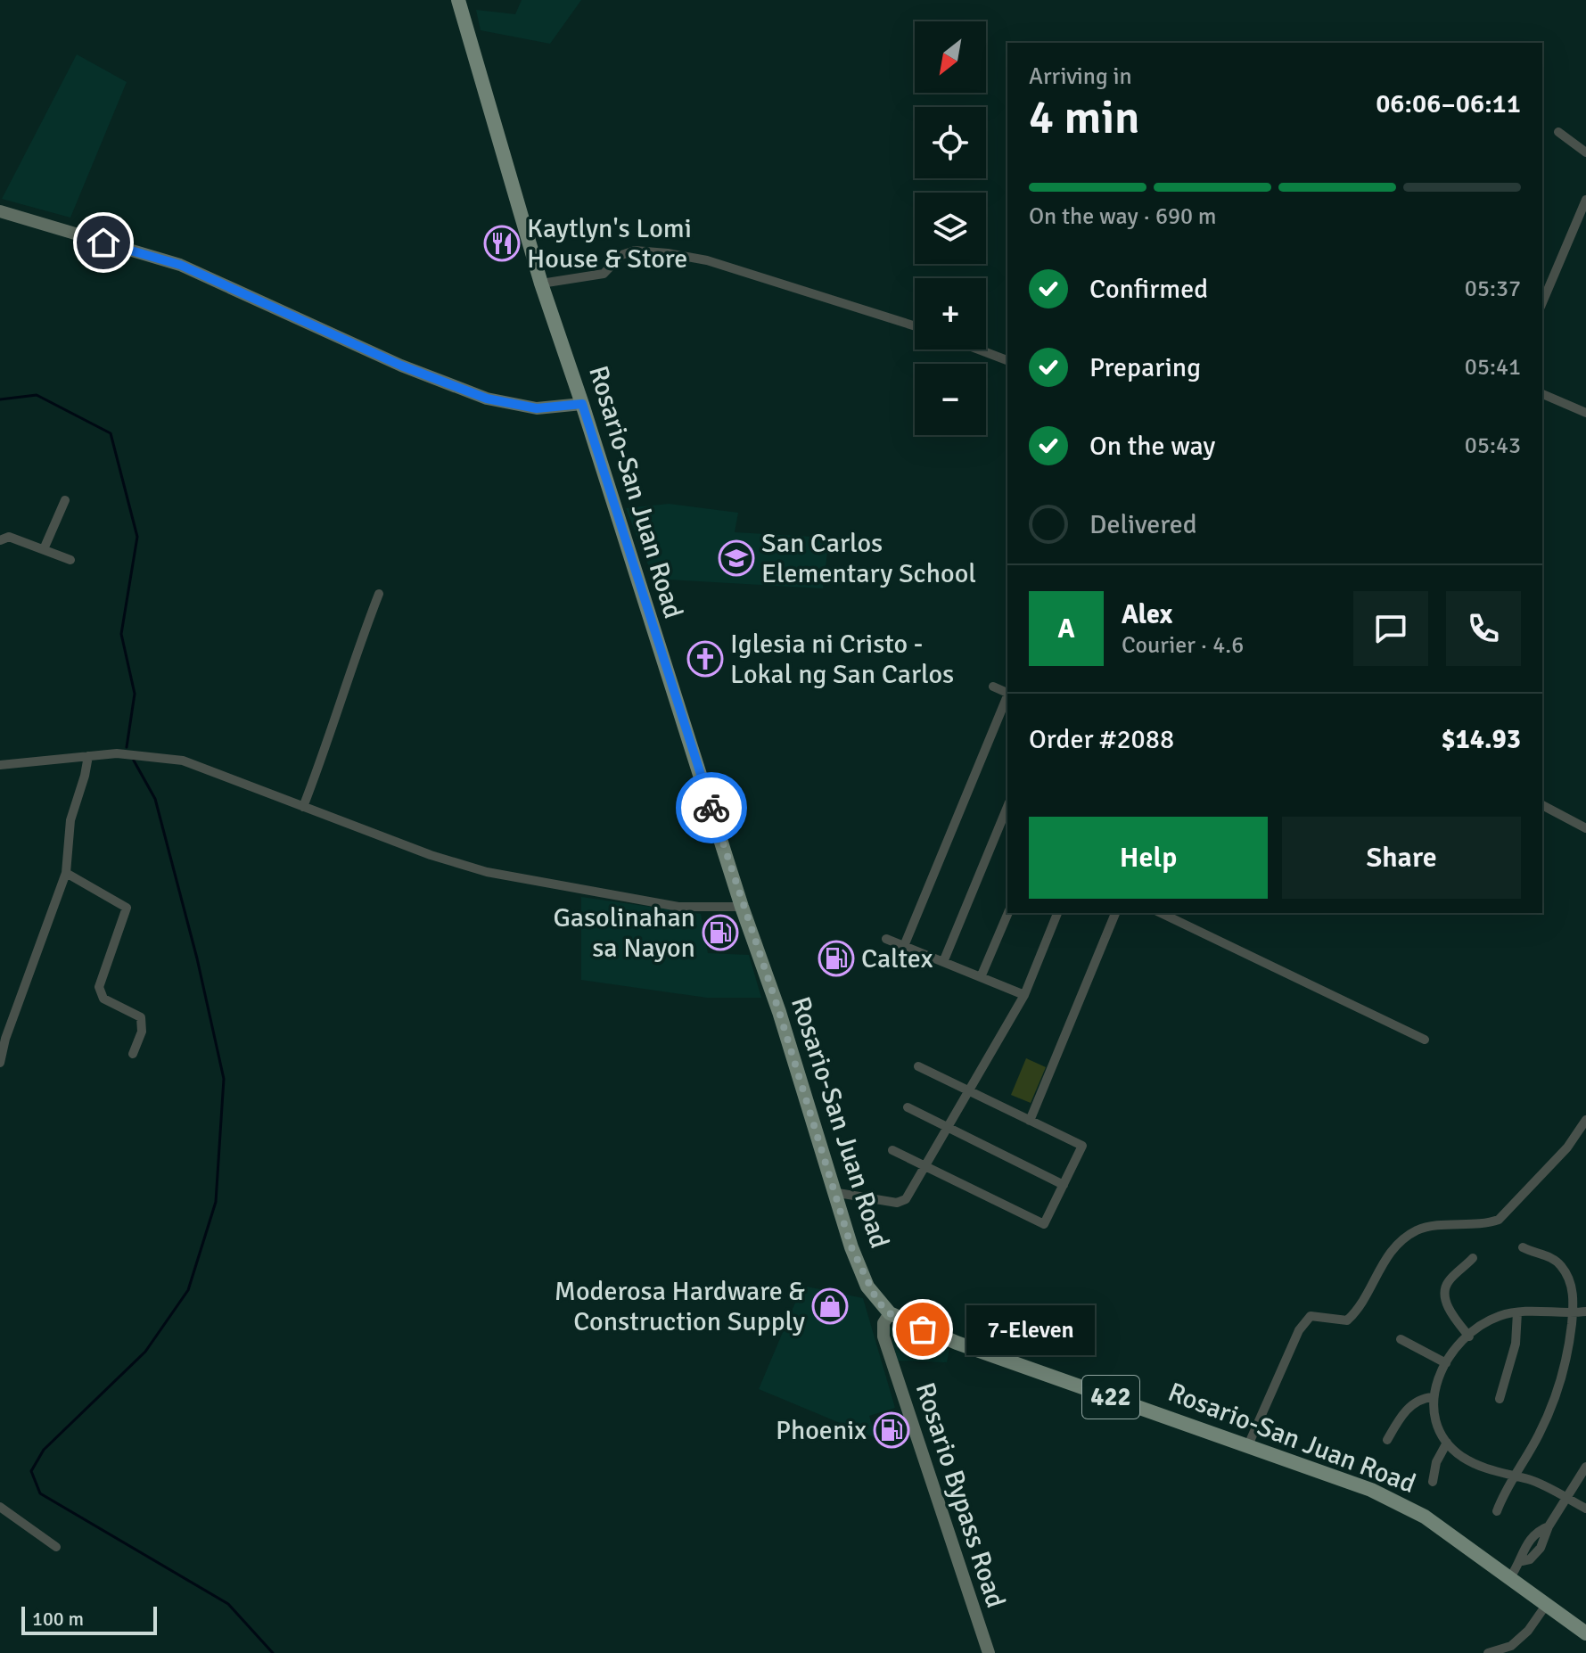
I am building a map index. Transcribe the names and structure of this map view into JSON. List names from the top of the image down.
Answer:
{
  "streets": {
    "main road": ["Rosario-San Juan Road", "422"],
    "street": ["Rosario Bypass Road"]
  },
  "crossings": [
    ["Rosario-San Juan Road", "Rosario Bypass Road"]
  ],
  "places": {
    "restaurant": ["Kaytlyn's Lomi House & Store"],
    "school or university": ["San Carlos Elementary School"],
    "church": ["Iglesia ni Cristo - Lokal ng San Carlos"],
    "fuel station": ["Gasolinahan sa Nayon", "Caltex", "Phoenix"],
    "shop": ["Moderosa Hardware & Construction Supply"],
    "other": ["7-Eleven"]
  },
  "scale_bar": "100 m",
  "north": "bottom left",
  "page": {
    "map_buttons": ["+", "−"],
    "heading": ["4 min", "Arriving in", "06:06–06:11"],
    "panel": [
      "Alex",
      "Courier · 4.6",
      "Order #2088",
      "$14.93"
    ],
    "bar": "On the way · 690 m",
    "list": [
      ["Confirmed", "05:37"],
      ["Preparing", "05:41"],
      ["On the way", "05:43"],
      "Delivered"
    ],
    "round": "A",
    "buttons": ["Help", "Share"],
    "bubble": "7-Eleven",
    "scale": "100 m"
  }
}
